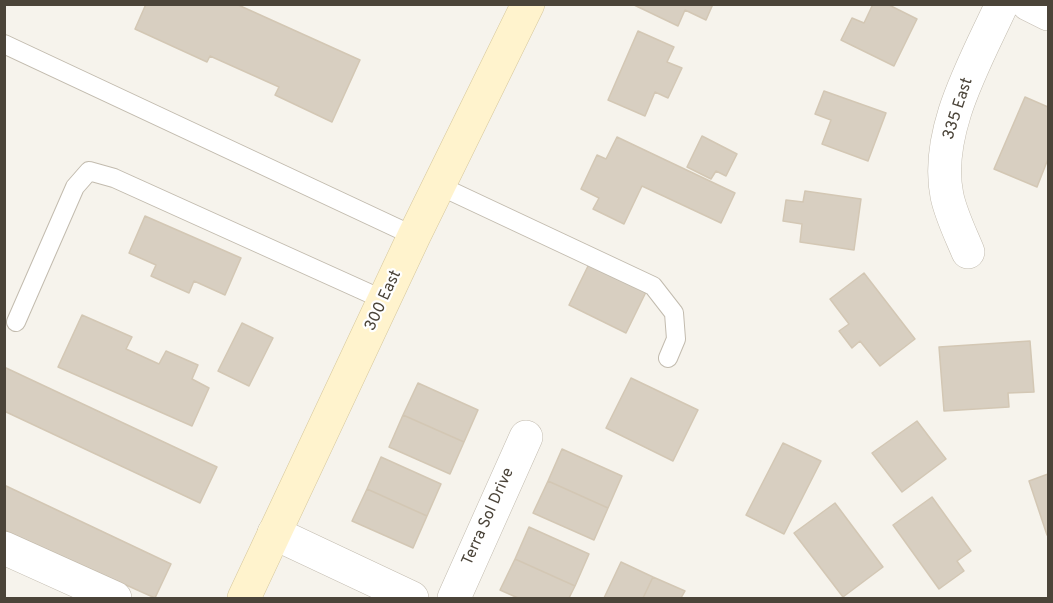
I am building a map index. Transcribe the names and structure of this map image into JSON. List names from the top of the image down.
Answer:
{
  "streets": {
    "street": ["335 East", "300 East", "Terra Sol Drive"]
  }
}
